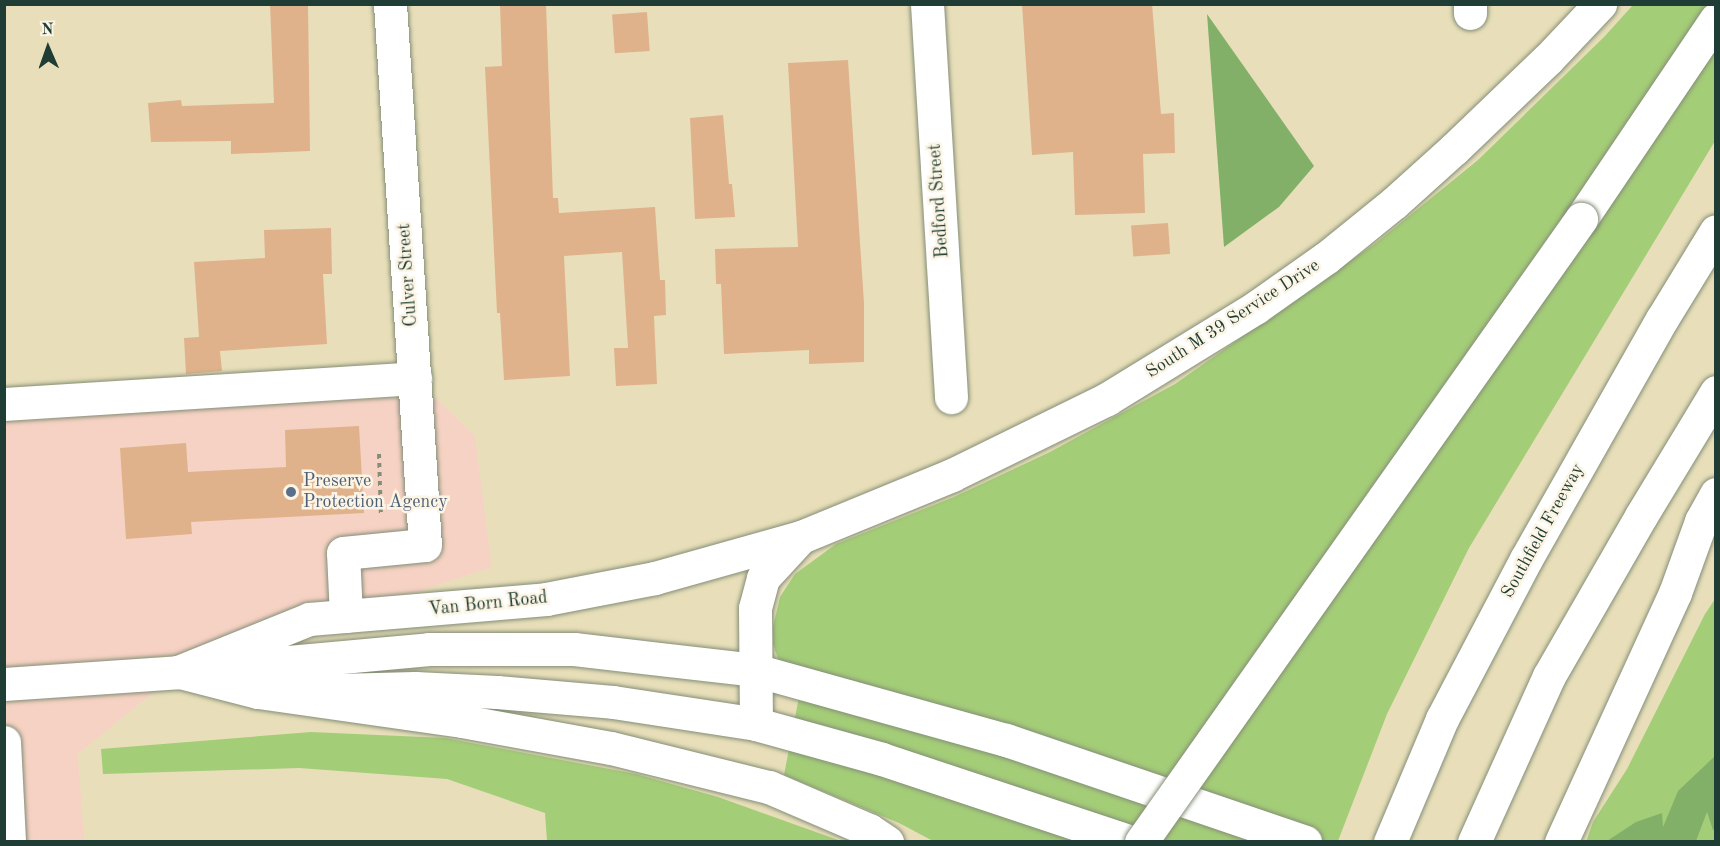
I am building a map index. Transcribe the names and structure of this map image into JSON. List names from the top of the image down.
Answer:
{
  "streets": {
    "main road": [
      "Bedford Street",
      "Culver Street",
      "South M 39 Service Drive",
      "Southfield Freeway",
      "Van Born Road"
    ]
  },
  "crossings": [
    ["South M 39 Service Drive", "Van Born Road"]
  ],
  "places": ["Preserve Protection Agency"],
  "north": "top"
}
